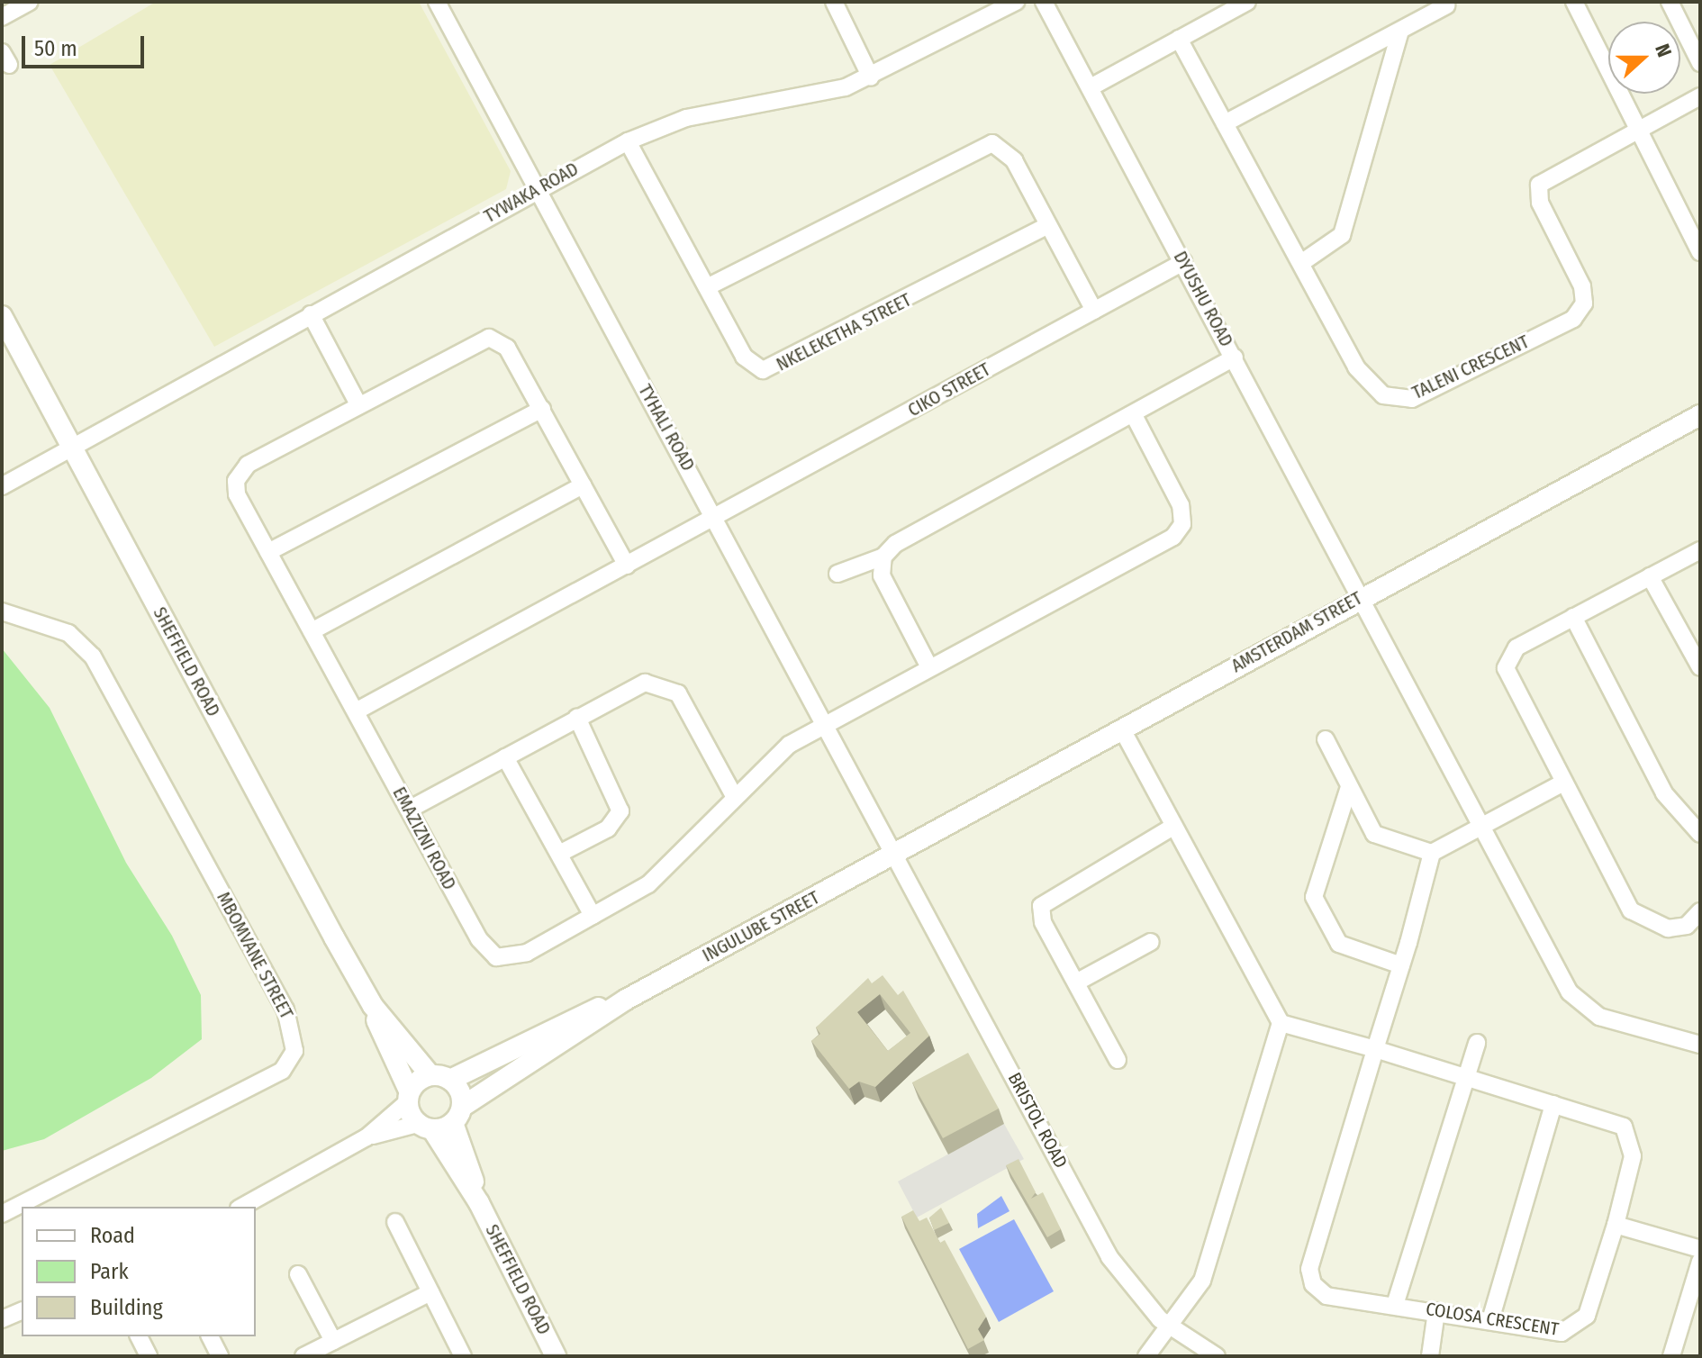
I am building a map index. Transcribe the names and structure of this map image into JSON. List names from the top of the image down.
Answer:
{
  "streets": {
    "street": [
      "TYWAKA ROAD",
      "DYUSHU ROAD",
      "NKELEKETHA STREET",
      "TALENI CRESCENT",
      "CIKO STREET",
      "TYHALI ROAD",
      "AMSTERDAM STREET",
      "SHEFFIELD ROAD",
      "EMAZIZNI ROAD",
      "INGULUBE STREET",
      "MBOMVANE STREET",
      "BRISTOL ROAD",
      "COLOSA CRESCENT"
    ]
  },
  "crossings": [
    ["TYWAKA ROAD", "NKELEKETHA STREET"],
    ["TYWAKA ROAD", "TYHALI ROAD"],
    ["TYWAKA ROAD", "SHEFFIELD ROAD"],
    ["DYUSHU ROAD", "CIKO STREET"],
    ["DYUSHU ROAD", "AMSTERDAM STREET"],
    ["CIKO STREET", "TYHALI ROAD"],
    ["CIKO STREET", "EMAZIZNI ROAD"],
    ["TYHALI ROAD", "AMSTERDAM STREET"],
    ["TYHALI ROAD", "EMAZIZNI ROAD"],
    ["TYHALI ROAD", "INGULUBE STREET"],
    ["TYHALI ROAD", "BRISTOL ROAD"],
    ["AMSTERDAM STREET", "INGULUBE STREET"],
    ["AMSTERDAM STREET", "BRISTOL ROAD"],
    ["SHEFFIELD ROAD", "INGULUBE STREET"],
    ["INGULUBE STREET", "BRISTOL ROAD"]
  ],
  "legend": ["Road", "Park", "Building"],
  "scale_bar": "50 m",
  "north": "right"
}
